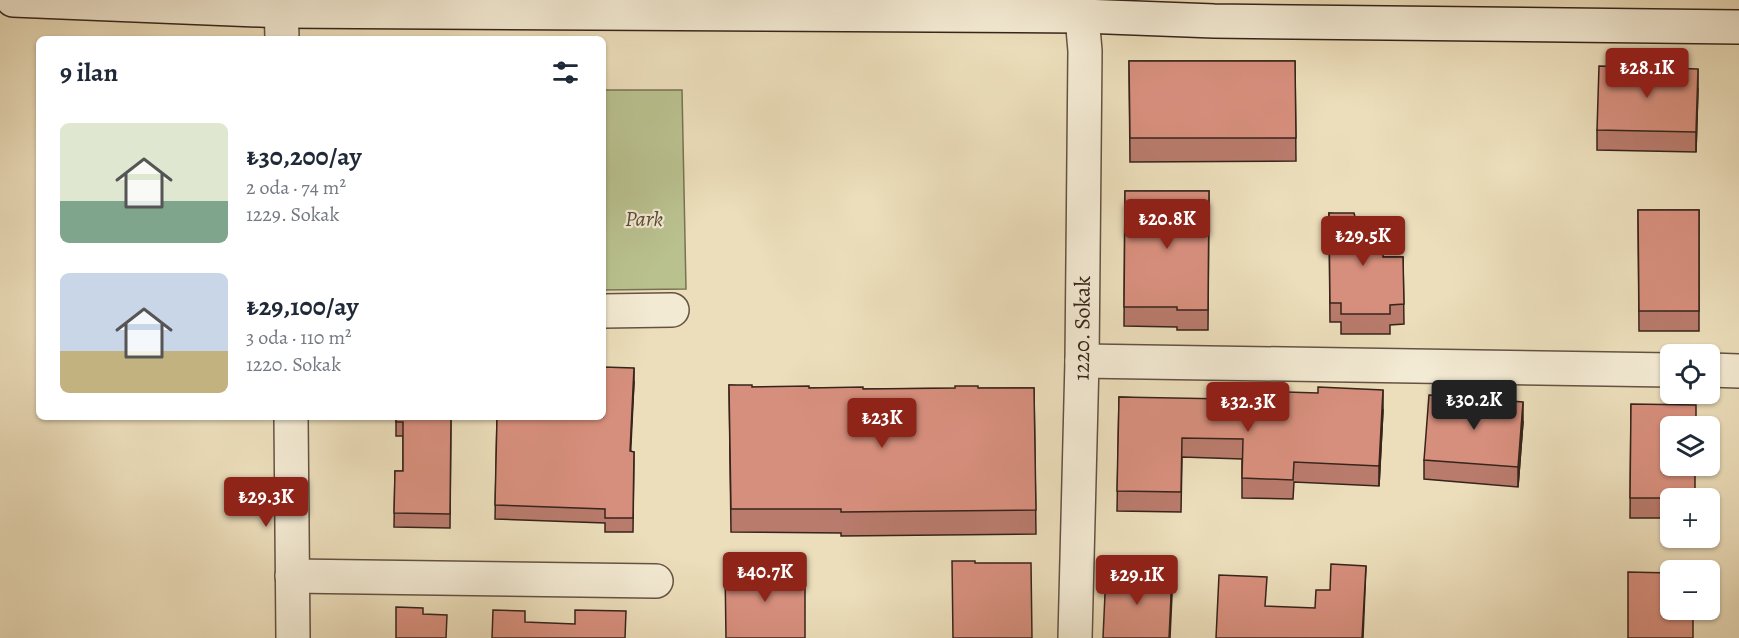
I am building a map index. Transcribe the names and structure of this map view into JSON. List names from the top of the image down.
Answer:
{
  "streets": {
    "street": ["1220. Sokak"]
  },
  "parks": ["Park"],
  "page": {
    "heading": "9 ilan",
    "price": [
      "₺28.1K",
      "₺20.8K",
      "₺29.5K",
      "₺30.2K",
      "₺32.3K",
      "₺23K",
      "₺29.3K",
      "₺40.7K",
      "₺29.1K"
    ],
    "list": [
      {
        "name": "₺30,200/ay",
        "note": "2 oda · 74 m² · 1229. Sokak"
      },
      {
        "name": "₺29,100/ay",
        "note": "3 oda · 110 m² · 1220. Sokak"
      }
    ],
    "map_buttons": ["+", "−"]
  }
}
